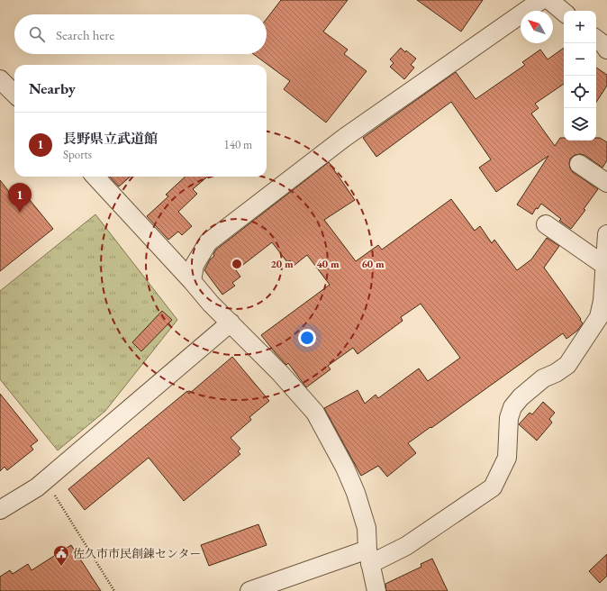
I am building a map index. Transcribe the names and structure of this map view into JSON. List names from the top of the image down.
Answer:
{
  "places": {
    "public building": ["佐久市市民創錬センター"]
  },
  "north": "top left",
  "page": {
    "map_buttons": ["+", "−"],
    "search": "Search here",
    "heading": "Nearby",
    "list": [
      {
        "mark": "1",
        "name": "長野県立武道館",
        "note": "Sports",
        "value": "140 m"
      }
    ],
    "pins": "1"
  },
  "rings": ["20 m", "40 m", "60 m"]
}
